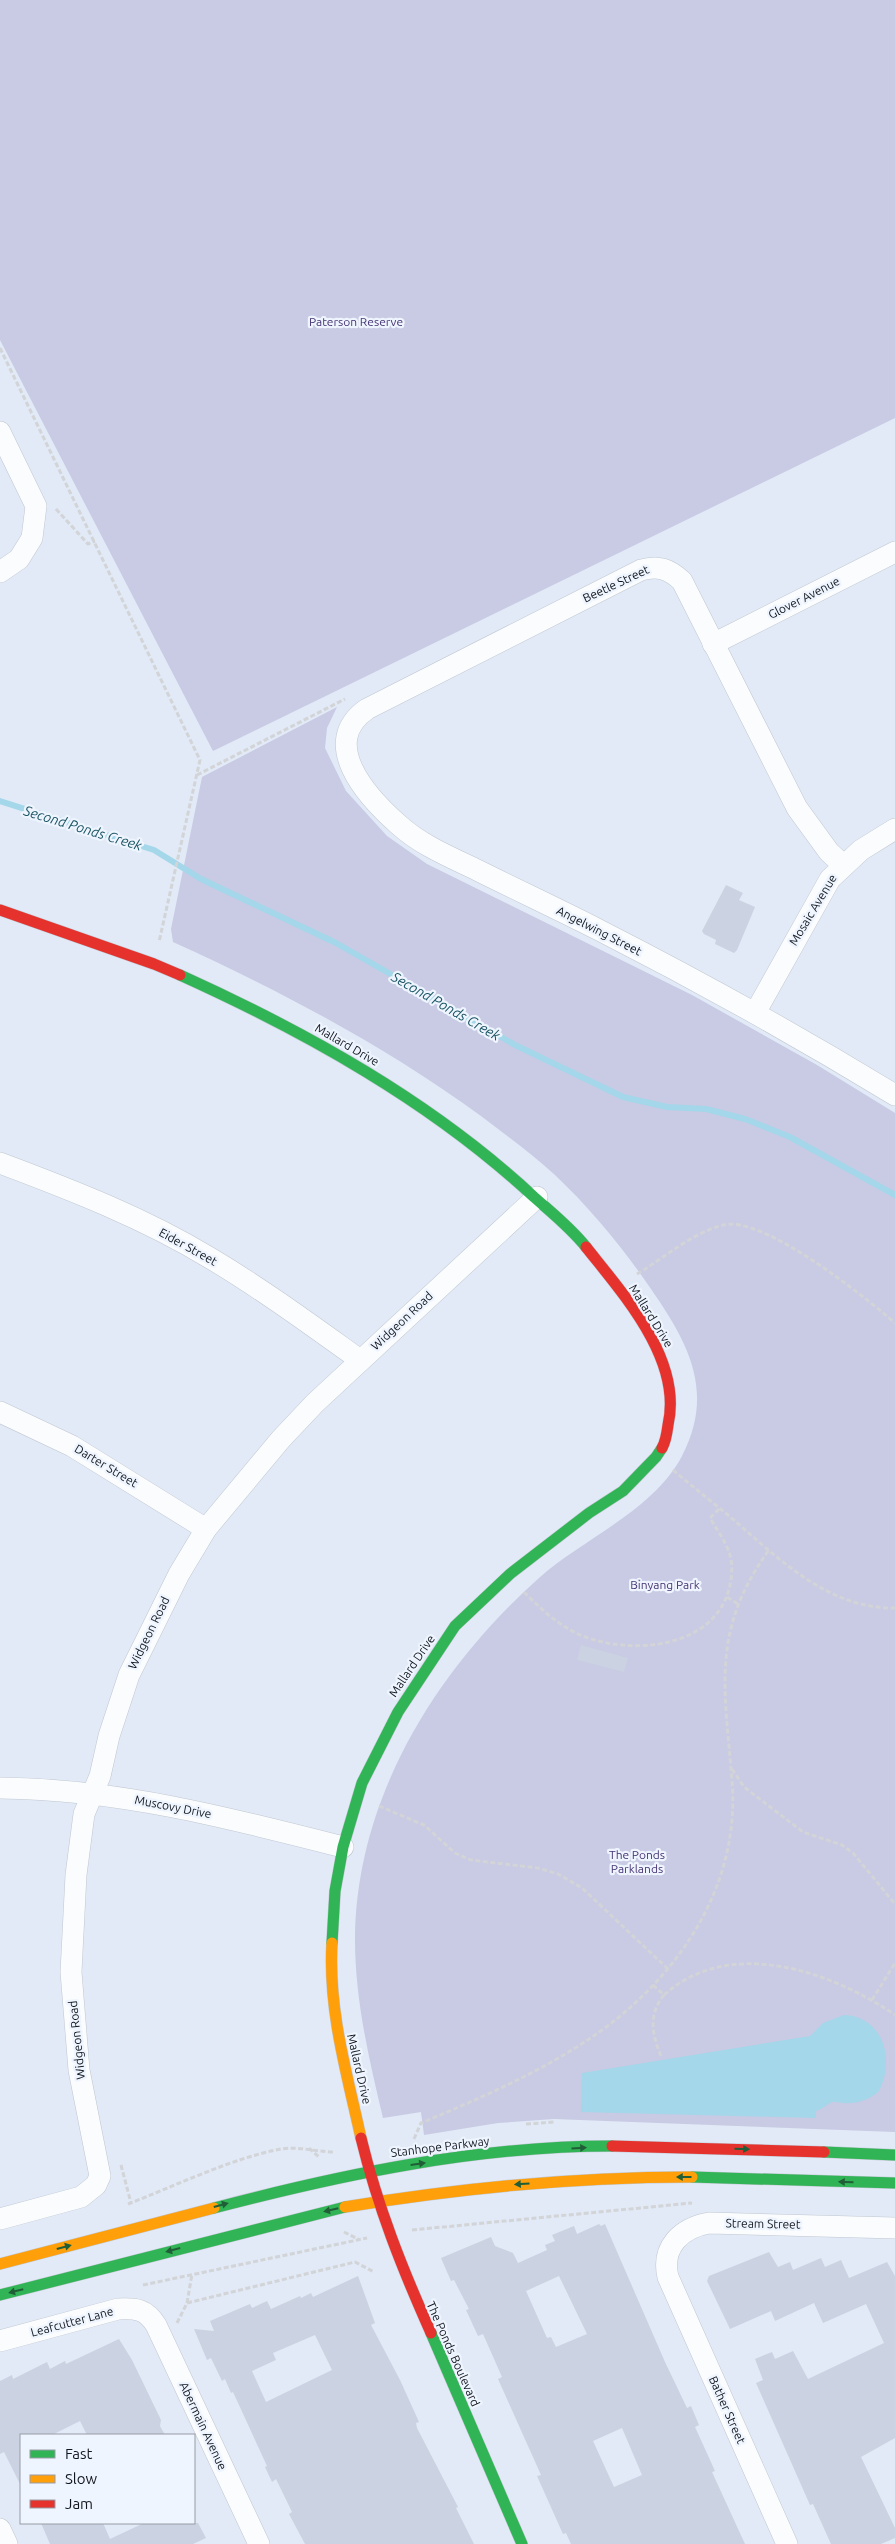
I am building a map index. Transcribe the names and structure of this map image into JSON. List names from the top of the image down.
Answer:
{
  "streets": {
    "street": [
      "Beetle Street",
      "Glover Avenue",
      "Mosaic Avenue",
      "Angelwing Street",
      "Mallard Drive",
      "Eider Street",
      "Widgeon Road",
      "Darter Street",
      "Muscovy Drive",
      "Stanhope Parkway",
      "Stream Street",
      "Leafcutter Lane",
      "The Ponds Boulevard",
      "Bather Street",
      "Abermain Avenue"
    ]
  },
  "crossings": [
    ["Beetle Street", "Glover Avenue"],
    ["Beetle Street", "Mosaic Avenue"],
    ["Beetle Street", "Angelwing Street"],
    ["Mosaic Avenue", "Angelwing Street"],
    ["Mallard Drive", "Widgeon Road"],
    ["Mallard Drive", "Muscovy Drive"],
    ["Mallard Drive", "Stanhope Parkway"],
    ["Mallard Drive", "The Ponds Boulevard"],
    ["Eider Street", "Widgeon Road"],
    ["Widgeon Road", "Darter Street"],
    ["Widgeon Road", "Muscovy Drive"],
    ["Stanhope Parkway", "The Ponds Boulevard"],
    ["Stream Street", "Bather Street"],
    ["Leafcutter Lane", "Abermain Avenue"]
  ],
  "water": ["Second Ponds Creek"],
  "parks": ["Paterson Reserve", "Binyang Park", "The Ponds Parklands"],
  "legend": ["Fast", "Slow", "Jam"]
}
